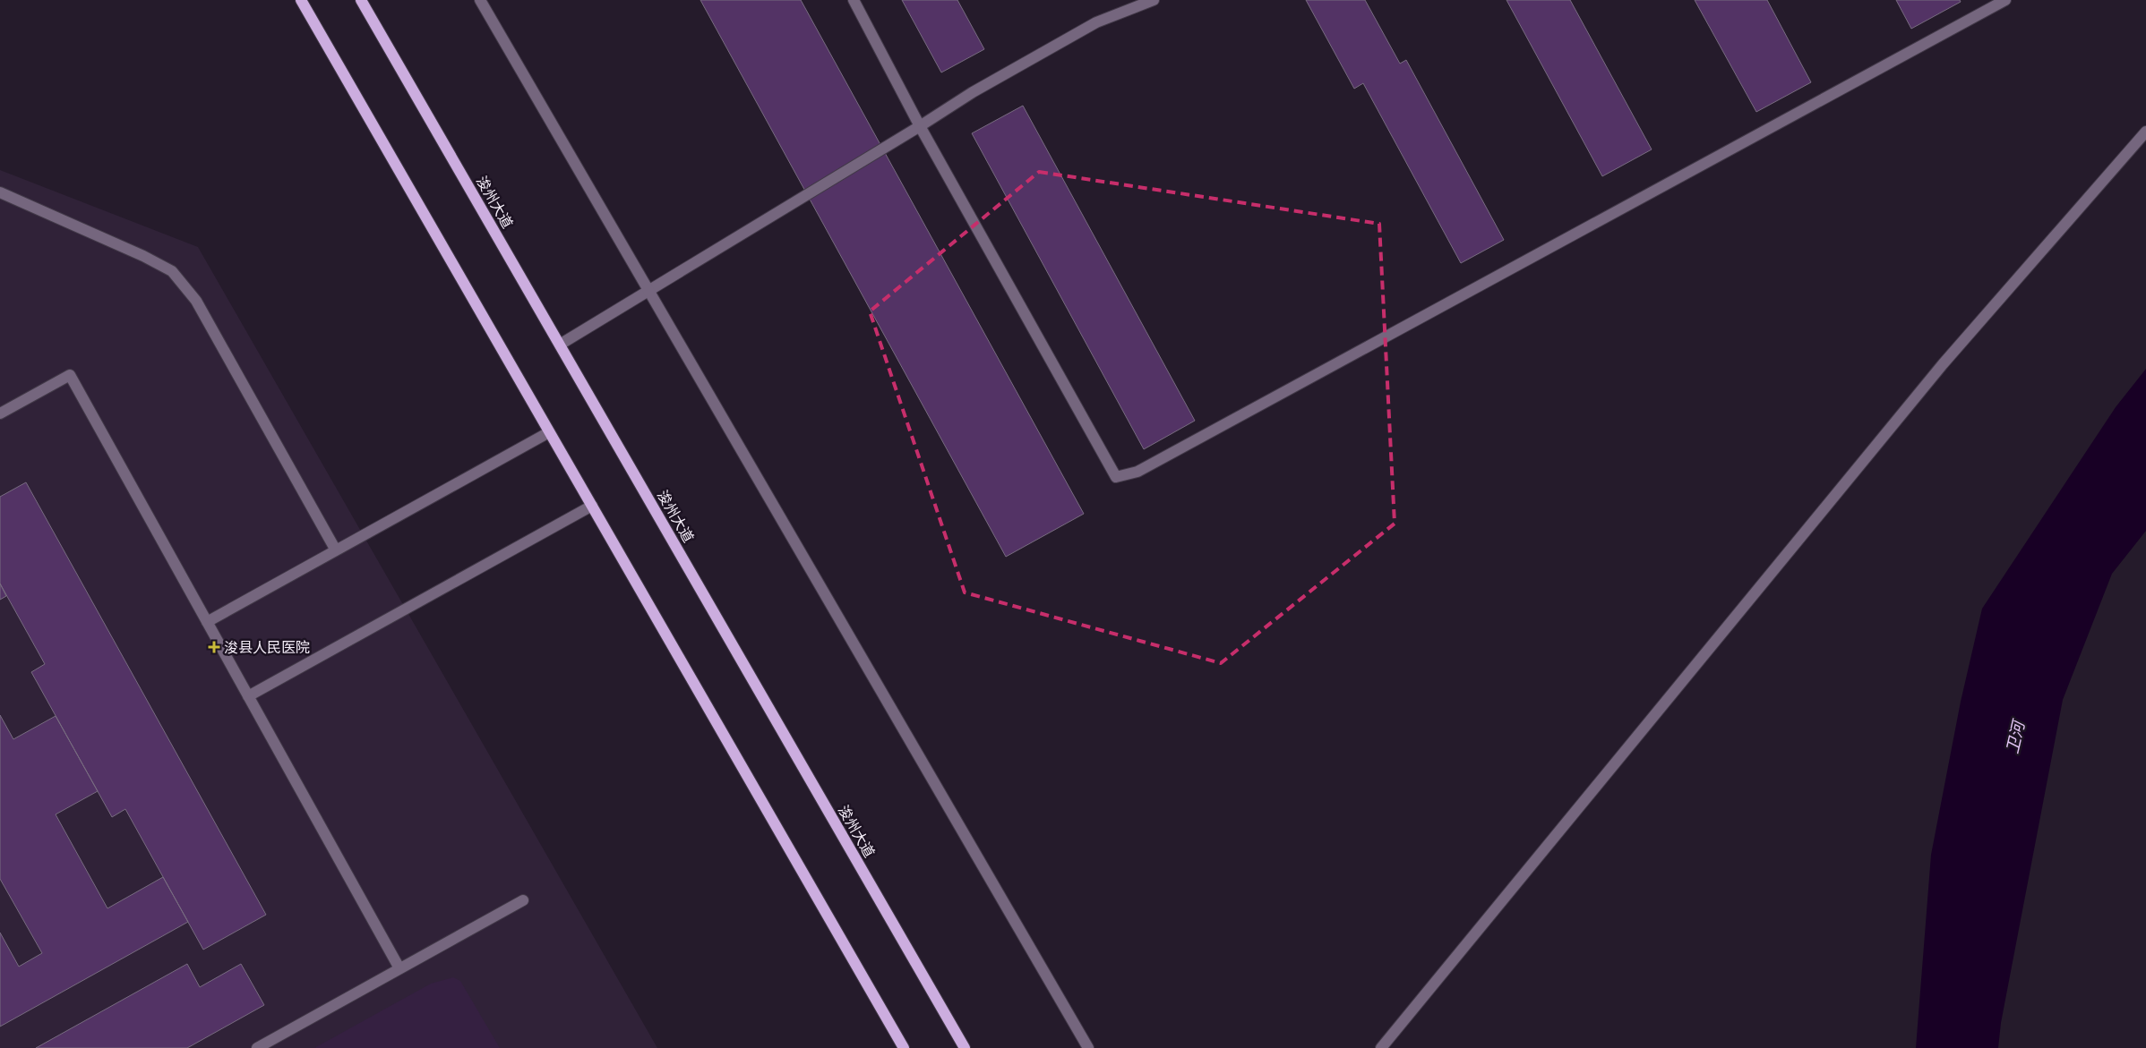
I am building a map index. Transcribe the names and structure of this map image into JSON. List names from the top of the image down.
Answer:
{
  "streets": {
    "main road": ["浚州大道"]
  },
  "water": ["卫河"],
  "places": {
    "health": ["浚县人民医院"]
  }
}
